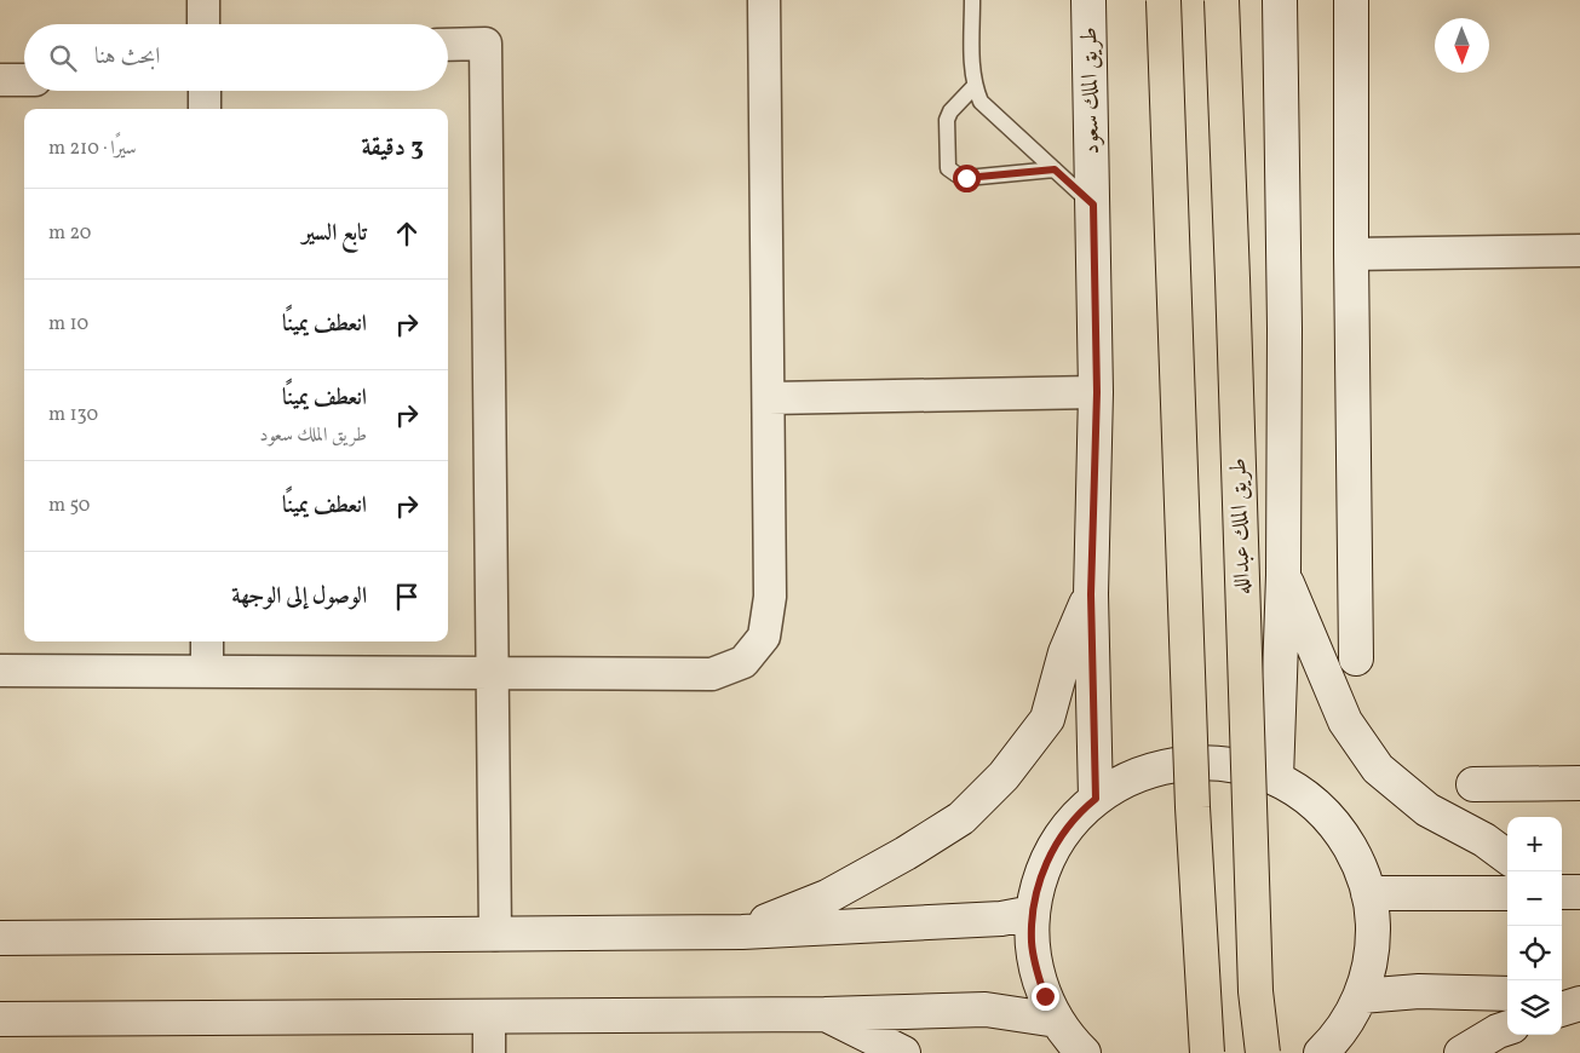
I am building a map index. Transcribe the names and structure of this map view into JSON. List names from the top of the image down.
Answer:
{
  "streets": {
    "main road": ["طريق الملك سعود", "طريق الملك عبدالله"]
  },
  "north": "bottom",
  "page": {
    "search": "ابحث هنا",
    "heading": ["3 دقيقة", "سيرًا · 210 m"],
    "list": [
      ["تابع السير", "20 m"],
      ["انعطف يمينًا", "10 m"],
      ["انعطف يمينًا", "طريق الملك سعود", "130 m"],
      ["انعطف يمينًا", "50 m"],
      "الوصول إلى الوجهة"
    ],
    "map_buttons": ["+", "−"]
  }
}
